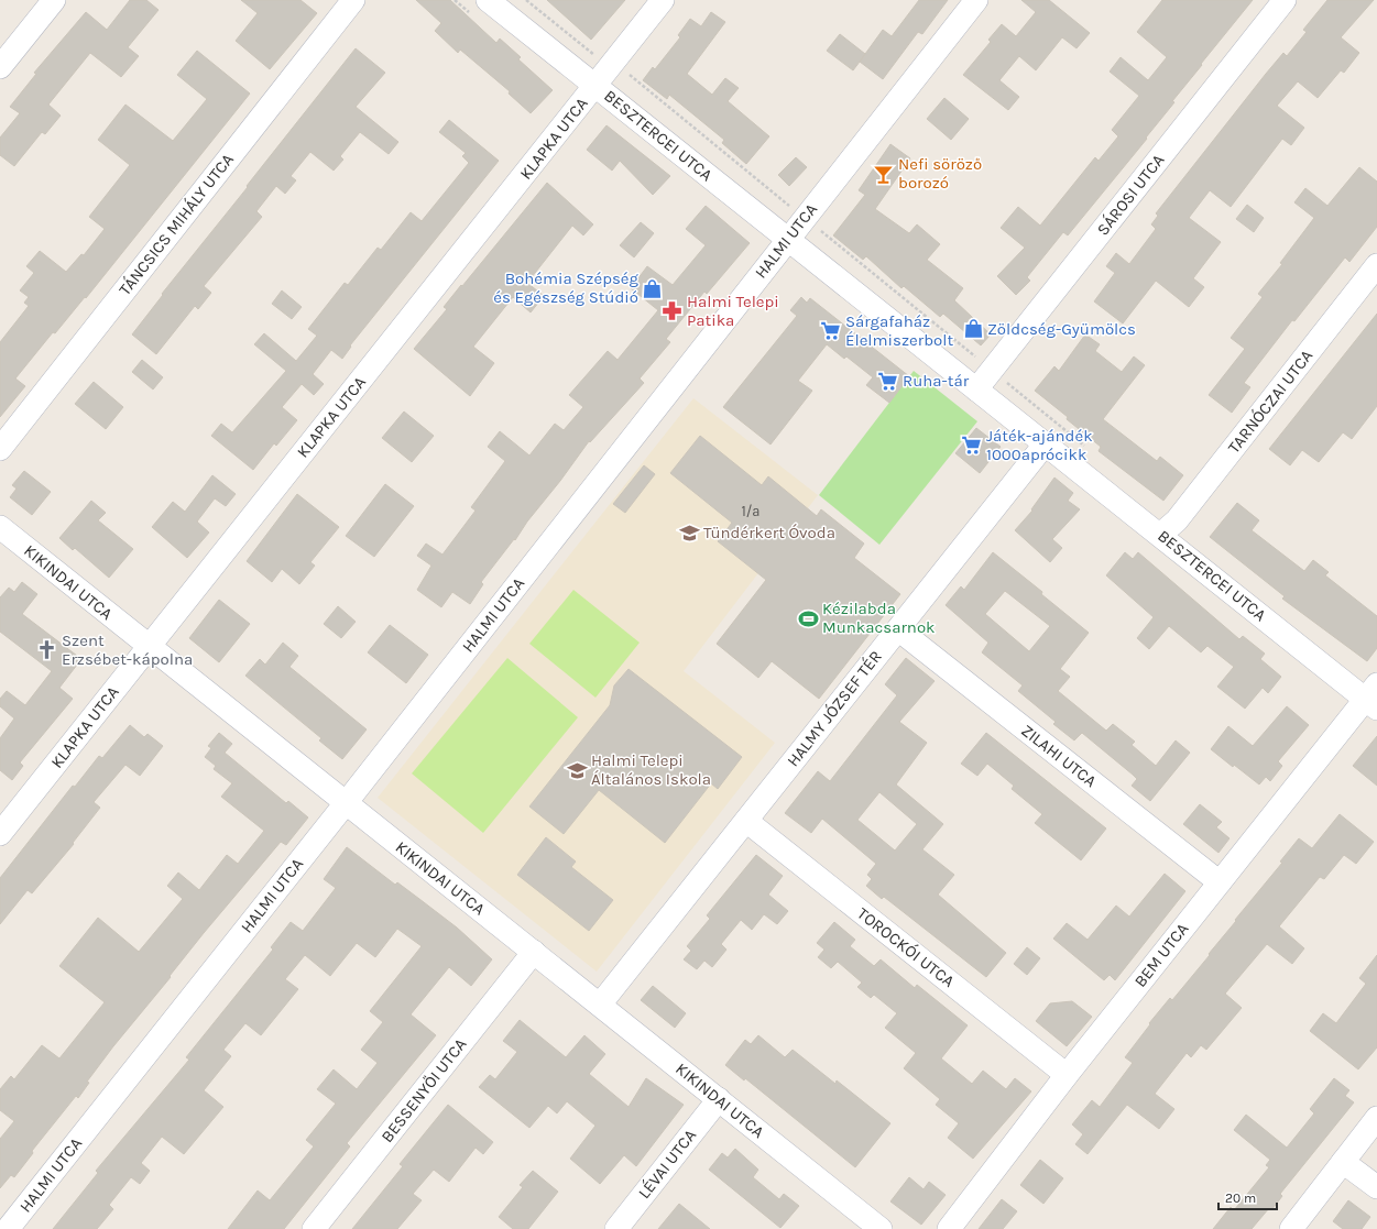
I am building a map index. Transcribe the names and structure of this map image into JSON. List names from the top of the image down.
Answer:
{
  "streets": {
    "street": [
      "BESZTERCEI UTCA",
      "KLAPKA UTCA",
      "SÁROSI UTCA",
      "TÁNCSICS MIHÁLY UTCA",
      "HALMI UTCA",
      "TARNÓCZAI UTCA",
      "KIKINDAI UTCA",
      "HALMY JÓZSEF TÉR",
      "ZILAHI UTCA",
      "TOROCKÓI UTCA",
      "BEM UTCA",
      "BESSENYŐI UTCA",
      "LÉVAI UTCA"
    ]
  },
  "crossings": [
    ["BESZTERCEI UTCA", "KLAPKA UTCA"],
    ["BESZTERCEI UTCA", "HALMI UTCA"],
    ["BESZTERCEI UTCA", "TARNÓCZAI UTCA"],
    ["BESZTERCEI UTCA", "HALMY JÓZSEF TÉR"],
    ["BESZTERCEI UTCA", "BEM UTCA"],
    ["KLAPKA UTCA", "KIKINDAI UTCA"],
    ["HALMI UTCA", "KIKINDAI UTCA"],
    ["KIKINDAI UTCA", "HALMY JÓZSEF TÉR"],
    ["KIKINDAI UTCA", "BESSENYŐI UTCA"],
    ["KIKINDAI UTCA", "LÉVAI UTCA"],
    ["HALMY JÓZSEF TÉR", "ZILAHI UTCA"],
    ["HALMY JÓZSEF TÉR", "TOROCKÓI UTCA"],
    ["ZILAHI UTCA", "BEM UTCA"],
    ["TOROCKÓI UTCA", "BEM UTCA"]
  ],
  "places": {
    "bar": ["Nefi söröző borozó"],
    "shop": ["Bohémia Szépség és Egészség Stúdió", "Zöldcség-Gyümölcs"],
    "pharmacy": ["Halmi Telepi Patika"],
    "supermarket": ["Sárgafaház Élelmiszerbolt", "Ruha-tár", "Játék-ajándék 1000aprócikk"],
    "school or university": ["Tündérkert Óvoda", "Halmi Telepi Általános Iskola"],
    "sports": ["Kézilabda Munkacsarnok"],
    "church": ["Szent Erzsébet-kápolna"]
  },
  "house_numbers": ["1/a"],
  "scale_bar": "20 m"
}
